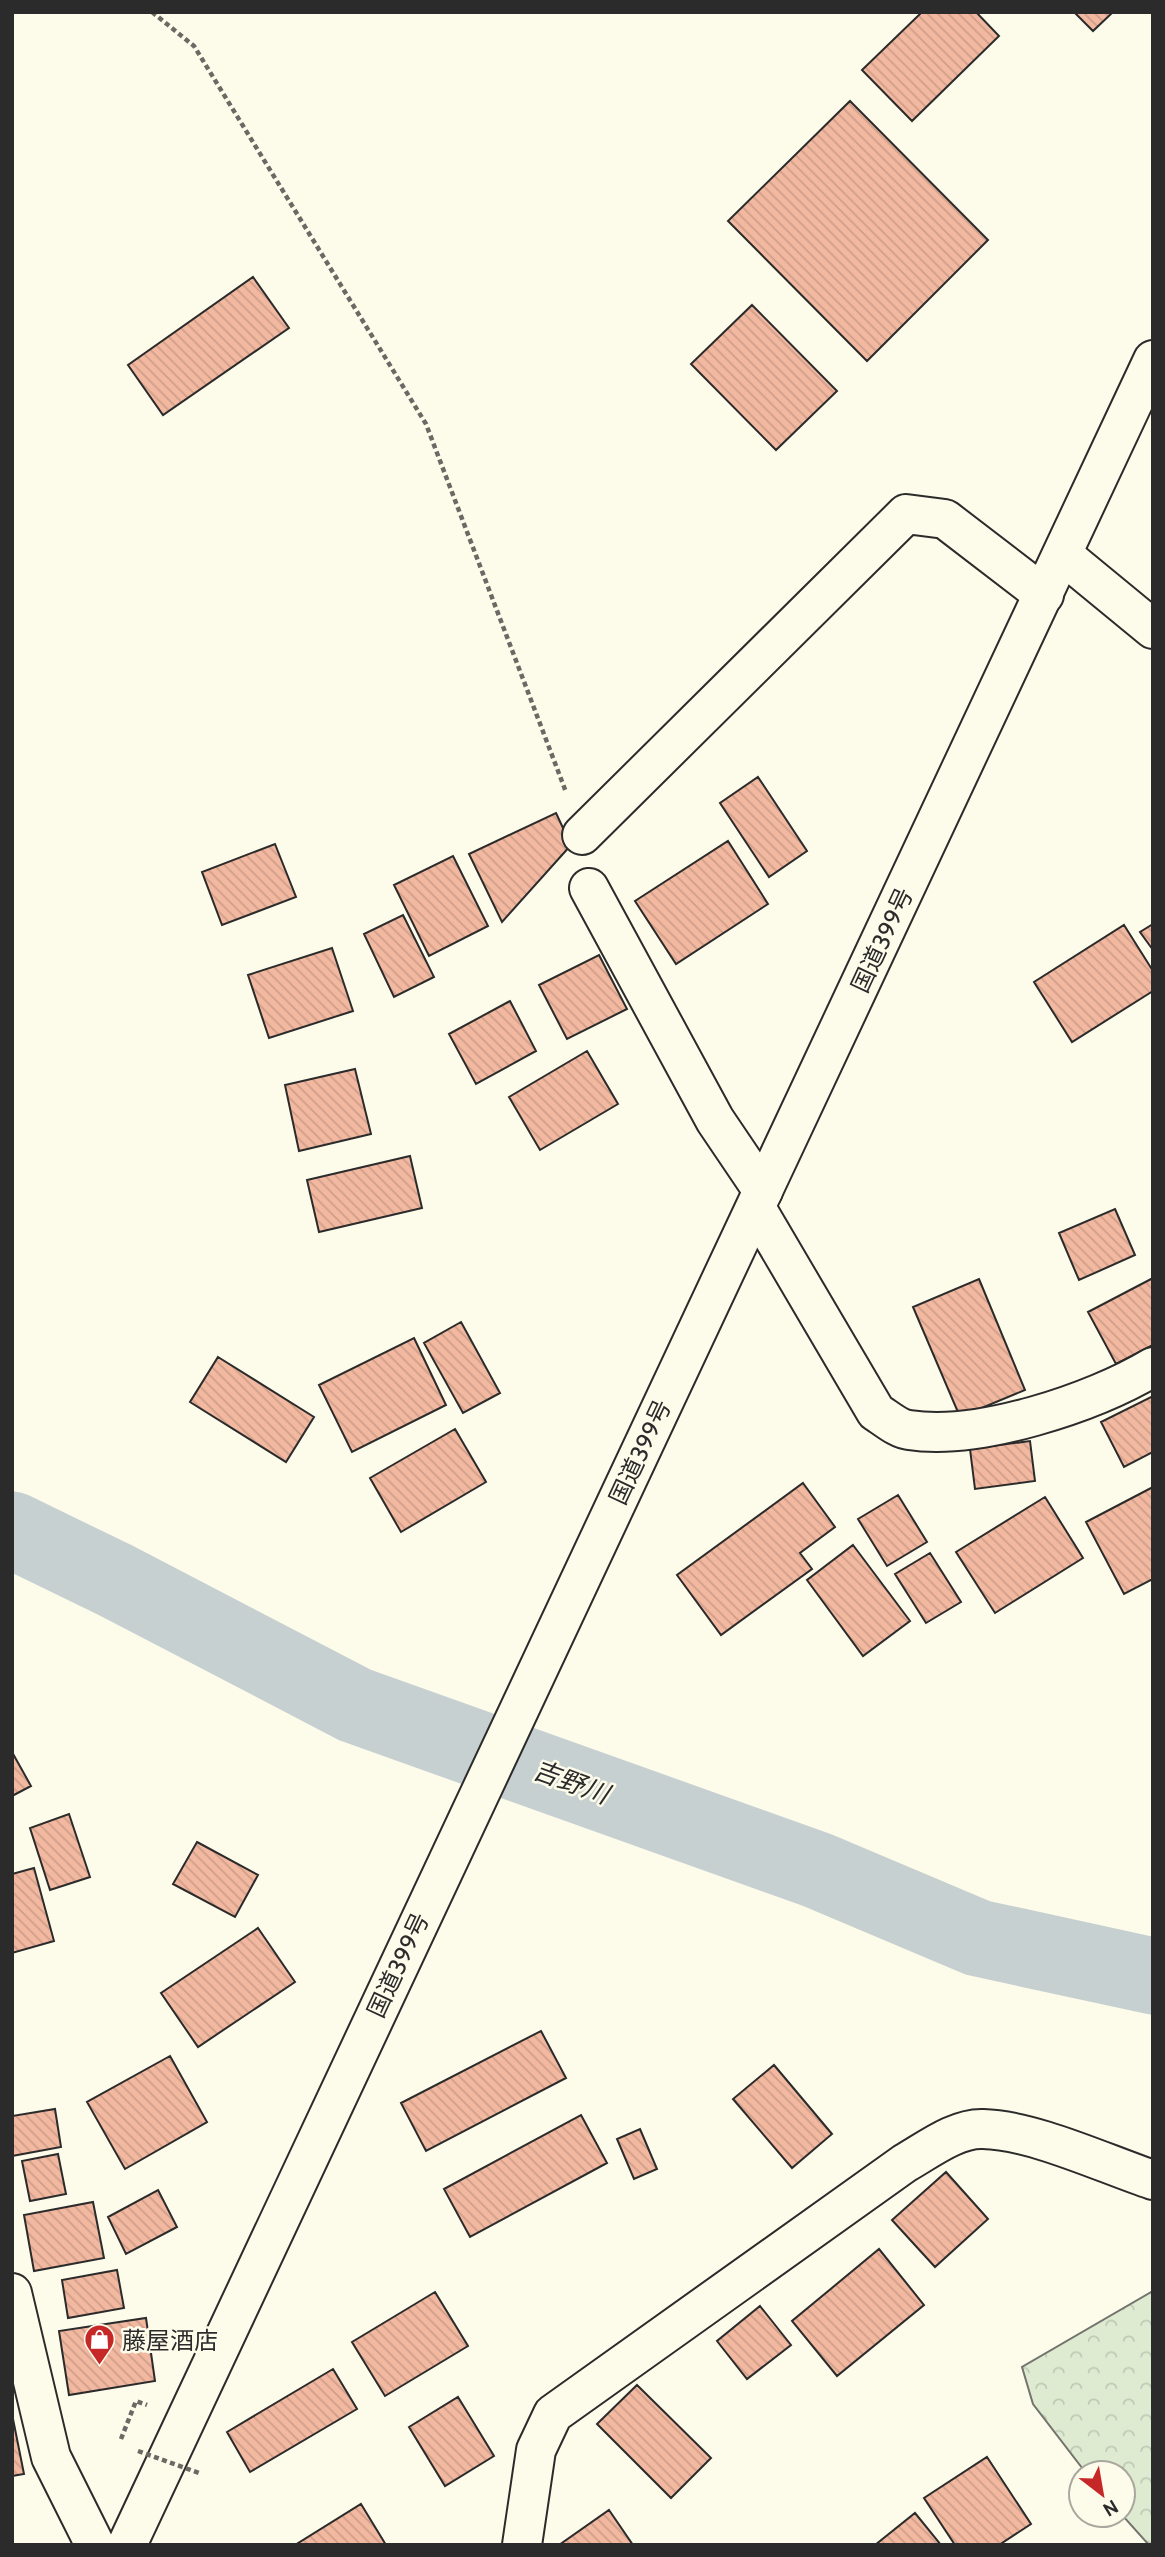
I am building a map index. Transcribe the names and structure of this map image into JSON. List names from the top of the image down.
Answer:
{
  "streets": {
    "main road": ["国道399号"]
  },
  "water": ["吉野川"],
  "places": {
    "shop": ["藤屋酒店"]
  },
  "north": "bottom right"
}
